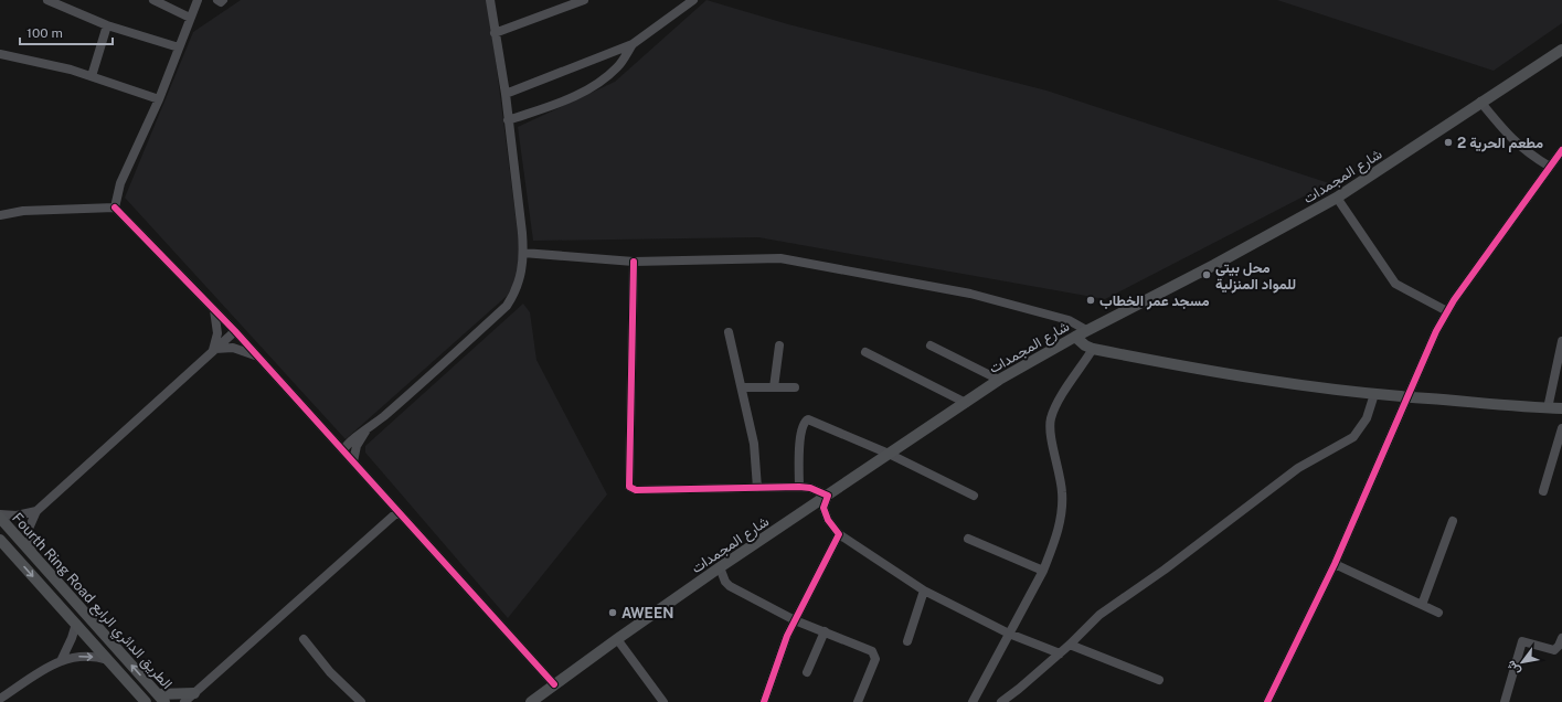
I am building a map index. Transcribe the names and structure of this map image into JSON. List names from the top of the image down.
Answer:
{
  "streets": {
    "main road": ["شارع المجمدات", "Fourth Ring Road الطريق الدائري الرابع"]
  },
  "places": [
    "مطعم الحرية 2",
    "محل بيتي للمواد المنزلية",
    "مسجد عمر الخطاب",
    "AWEEN"
  ],
  "scale_bar": "100 m",
  "north": "bottom left"
}
